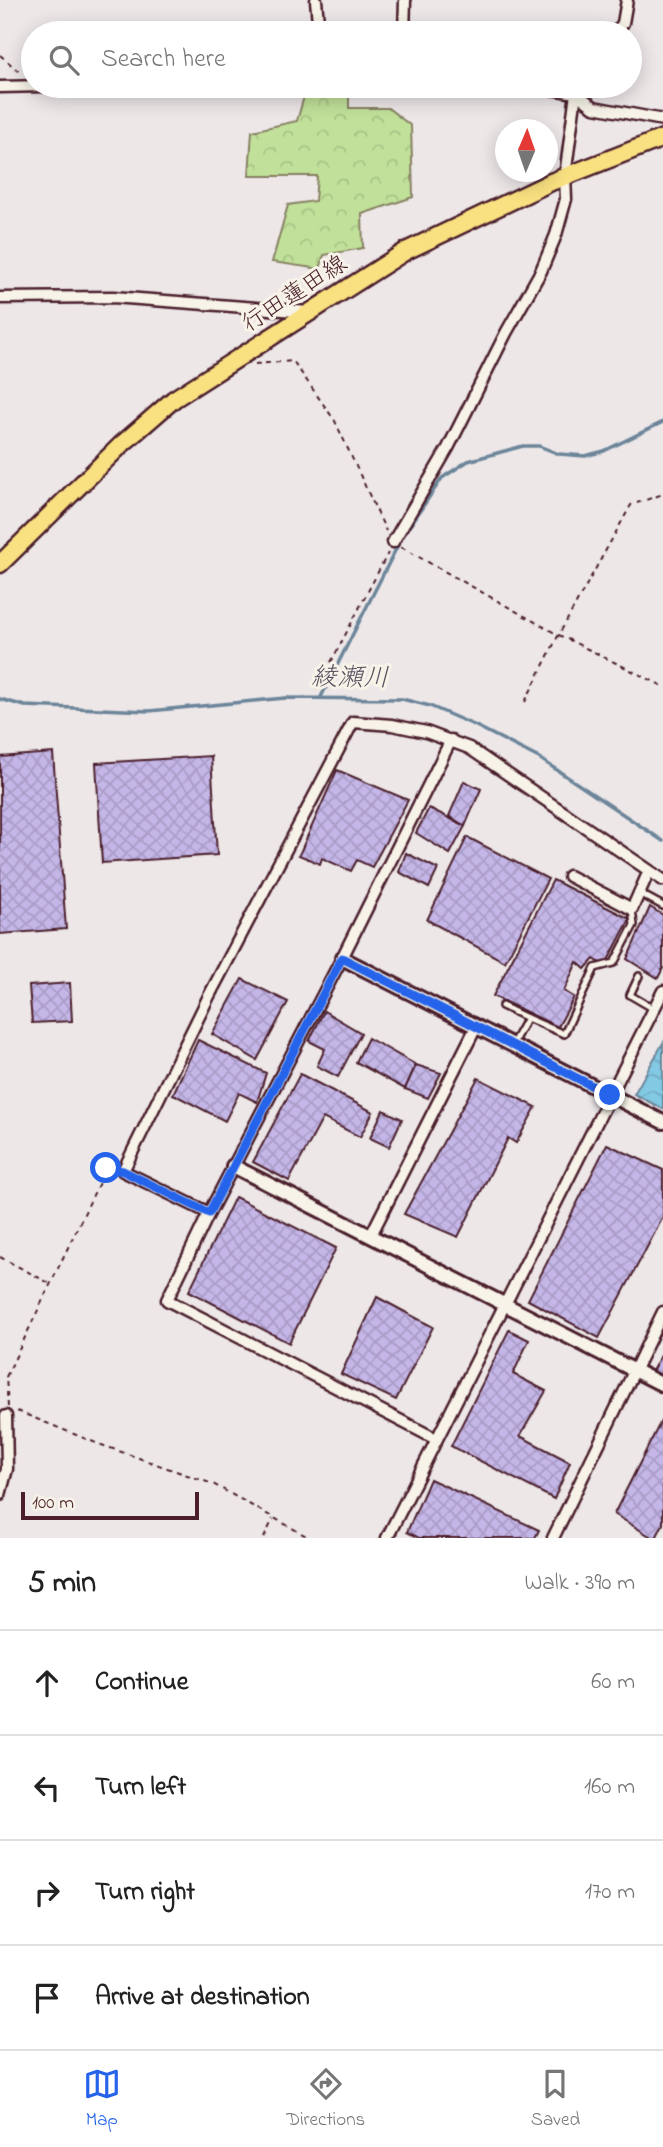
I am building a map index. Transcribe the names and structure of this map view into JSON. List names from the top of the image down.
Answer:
{
  "streets": {
    "main road": ["行田蓮田線"]
  },
  "water": ["綾瀬川"],
  "scale_bar": "100 m",
  "north": "top",
  "page": {
    "search": "Search here",
    "scale": "100 m",
    "heading": ["5 min", "Walk · 390 m"],
    "list": [
      ["Continue", "60 m"],
      ["Turn left", "160 m"],
      ["Turn right", "170 m"],
      "Arrive at destination"
    ],
    "nav": ["Map", "Directions", "Saved"]
  }
}
